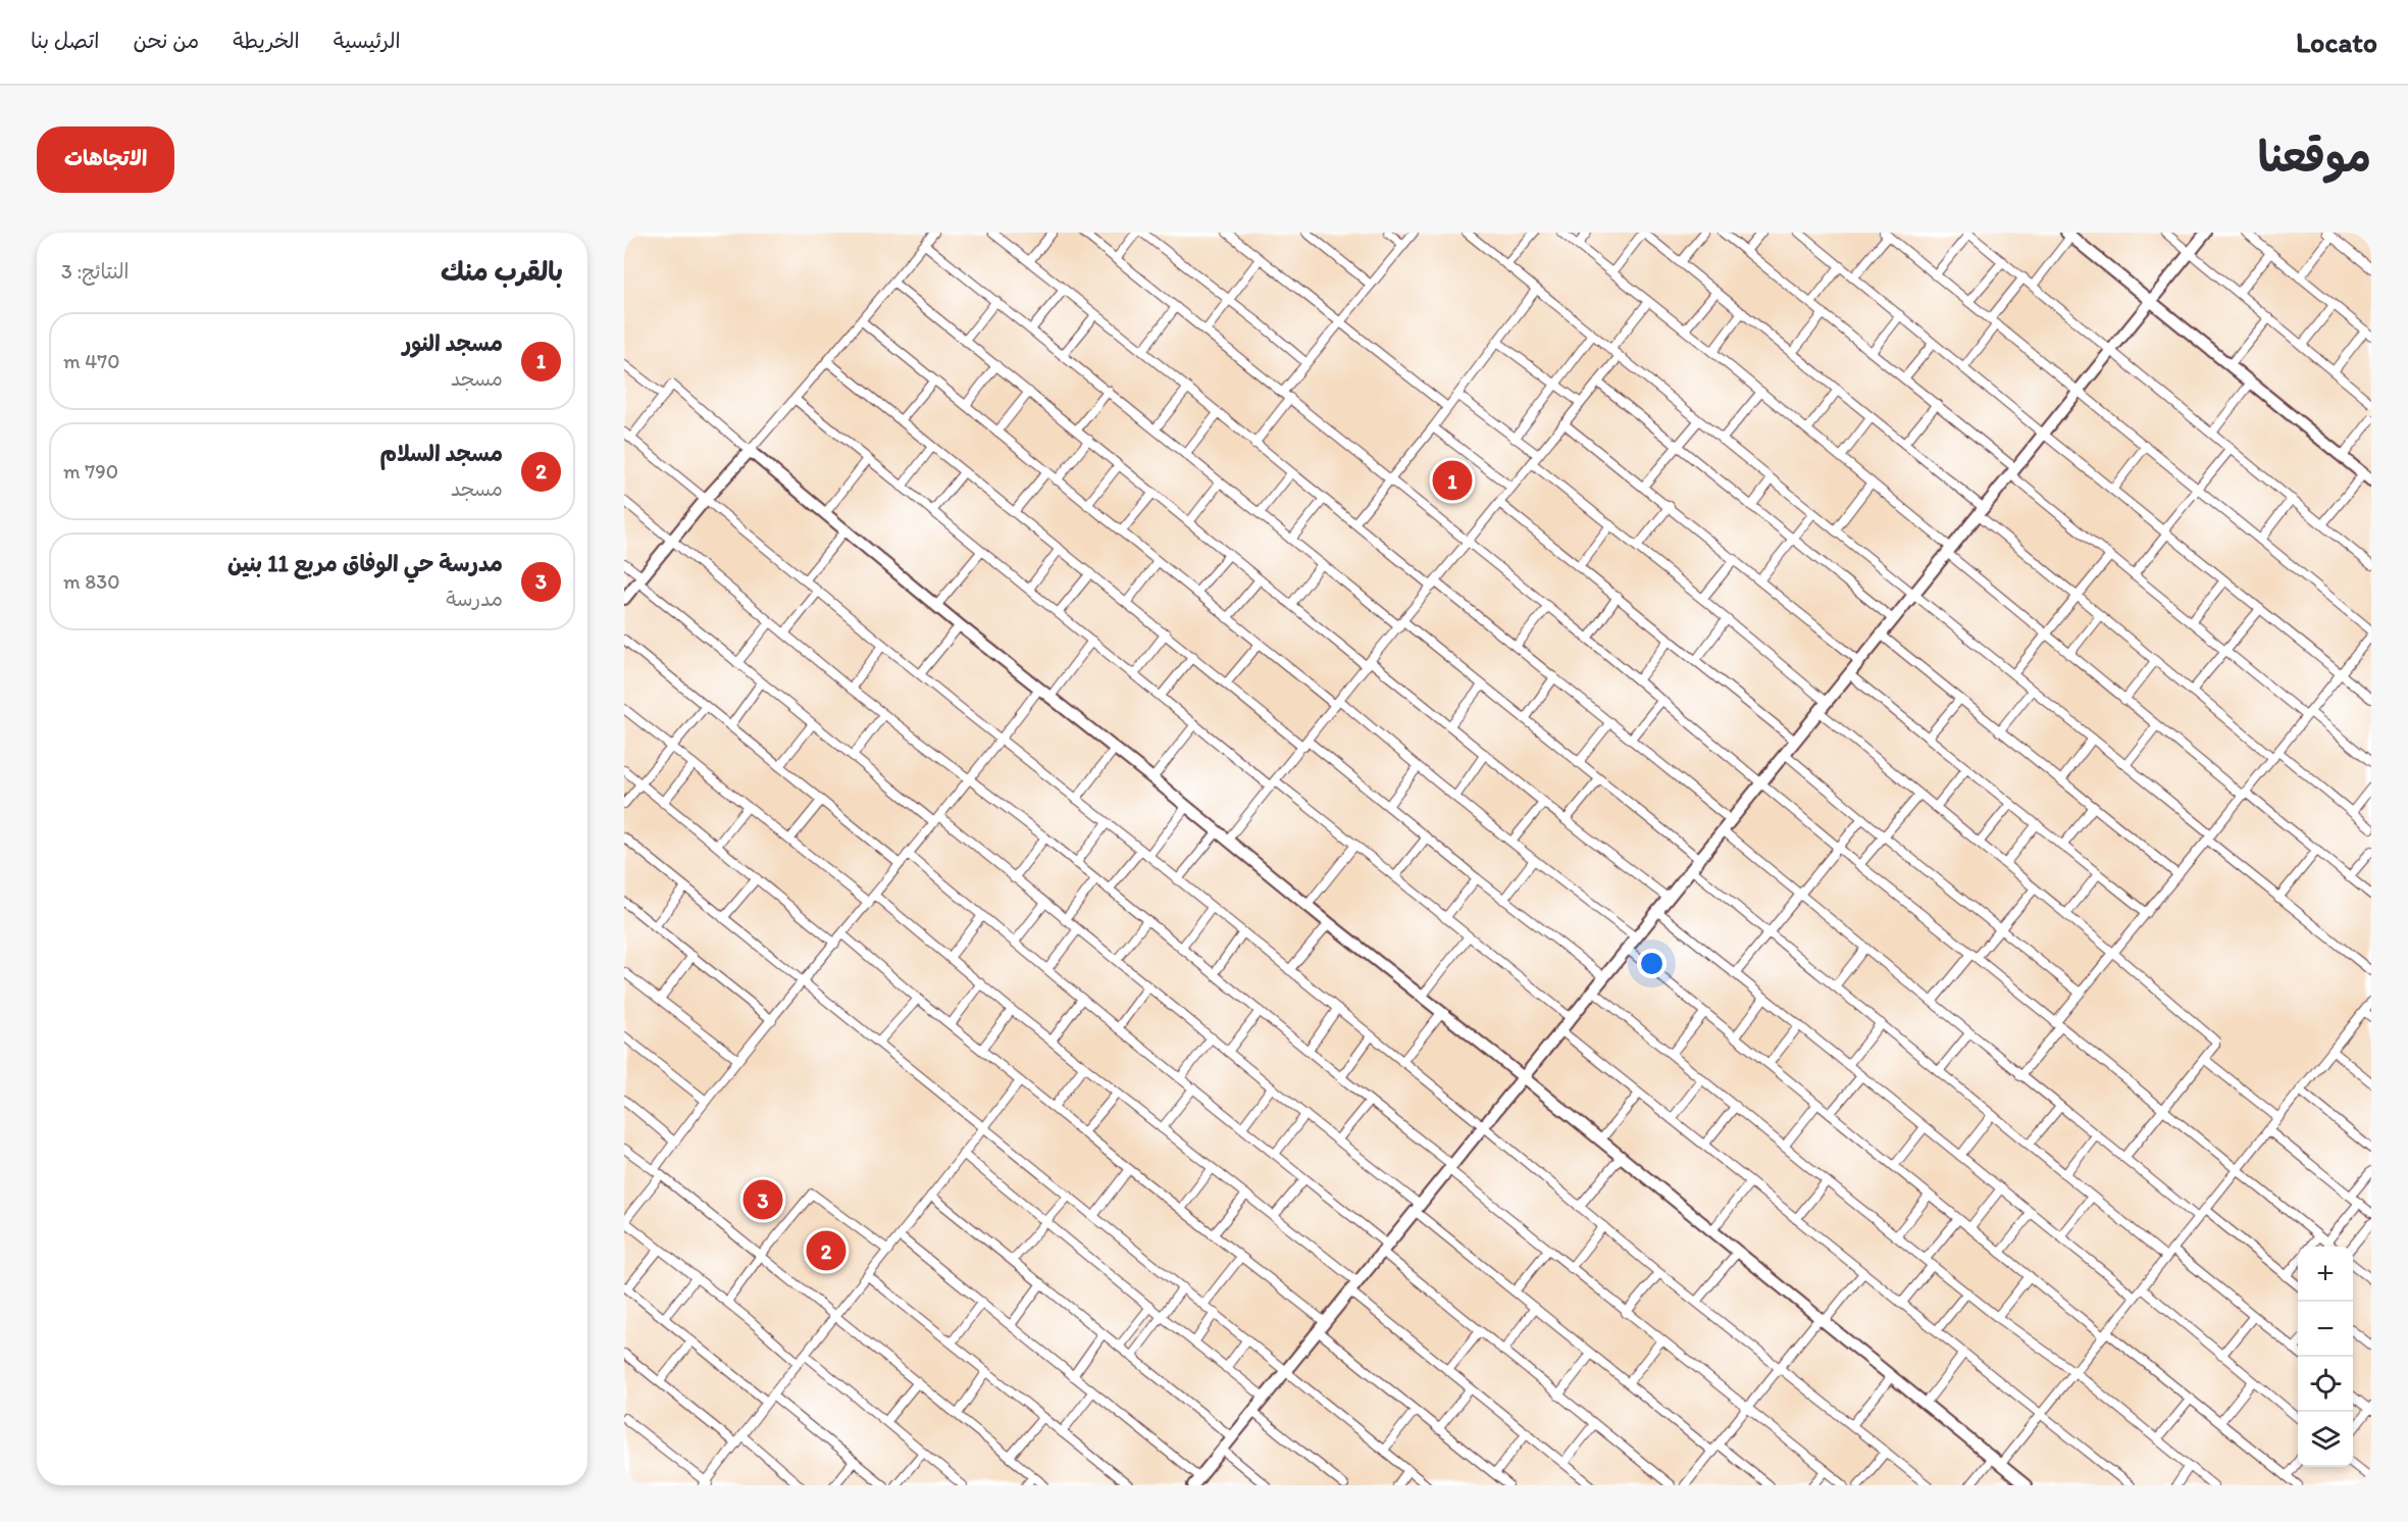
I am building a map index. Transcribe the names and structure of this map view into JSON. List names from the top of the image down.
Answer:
{
  "page": {
    "header": "Locato",
    "nav": [
      "الرئيسية",
      "الخريطة",
      "من نحن",
      "اتصل بنا"
    ],
    "title": "موقعنا",
    "buttons": "الاتجاهات",
    "heading": ["بالقرب منك", "النتائج: 3"],
    "list": [
      {
        "mark": "1",
        "name": "مسجد النور",
        "note": "مسجد",
        "value": "470 m"
      },
      {
        "mark": "2",
        "name": "مسجد السلام",
        "note": "مسجد",
        "value": "790 m"
      },
      {
        "mark": "3",
        "name": "مدرسة حي الوفاق مربع 11 بنين",
        "note": "مدرسة",
        "value": "830 m"
      }
    ],
    "pins": ["1", "3", "2"],
    "map_buttons": ["+", "−"]
  }
}
